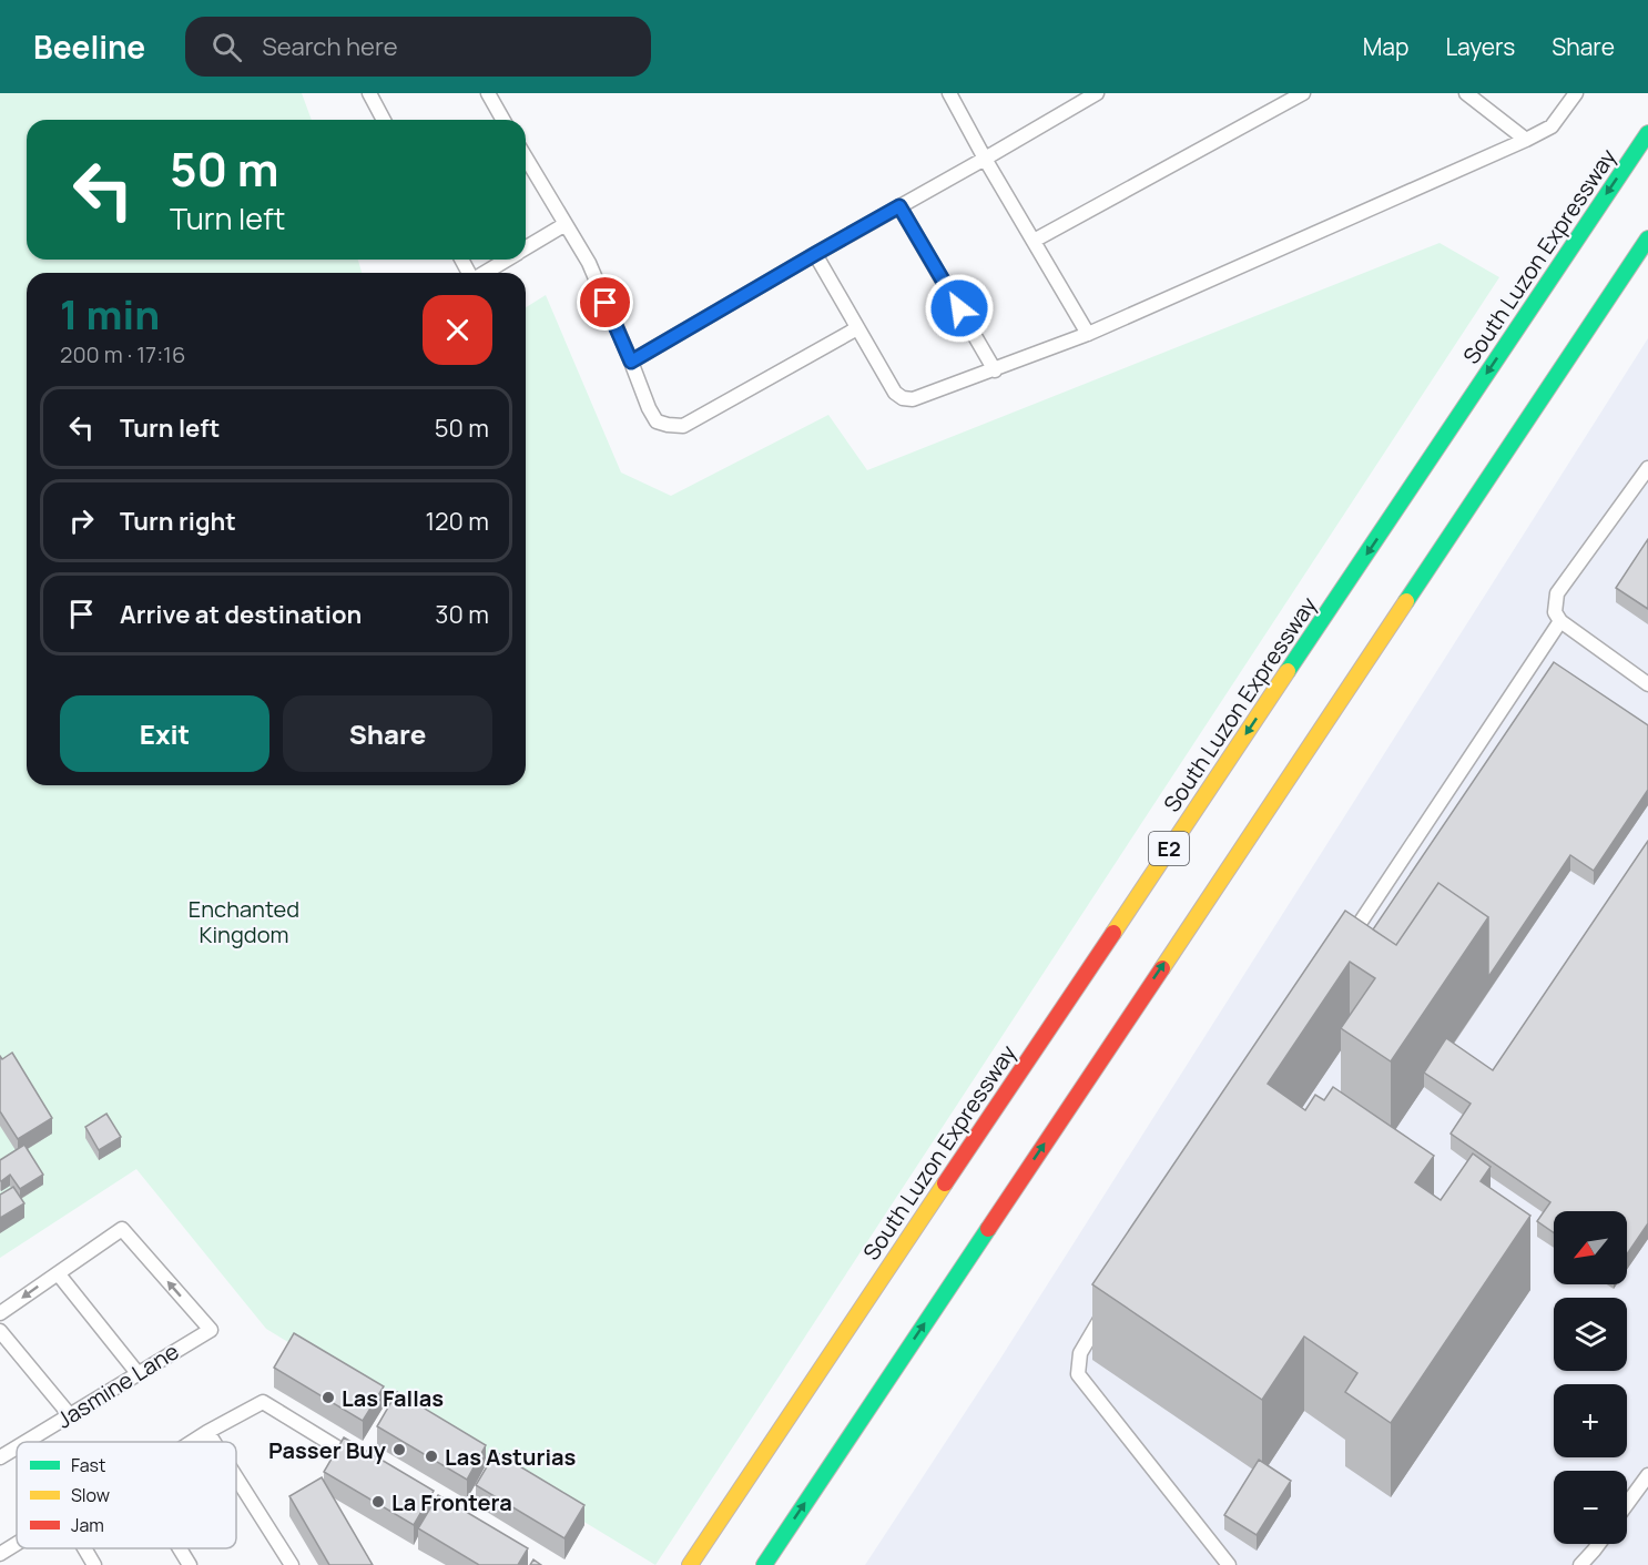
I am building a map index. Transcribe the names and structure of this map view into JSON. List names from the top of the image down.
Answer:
{
  "streets": {
    "highway": ["South Luzon Expressway", "E2"],
    "street": ["Jasmine Lane"]
  },
  "parks": ["Enchanted Kingdom"],
  "places": [
    "Las Fallas",
    "Passer Buy",
    "Las Asturias",
    "La Frontera"
  ],
  "legend": ["Fast", "Slow", "Jam"],
  "north": "bottom left",
  "page": {
    "header": "Beeline",
    "search": "Search here",
    "nav": ["Map", "Layers", "Share"],
    "turn": ["50 m", "Turn left"],
    "heading": ["1 min", "200 m · 17:16"],
    "list": [
      {
        "name": "Turn left",
        "value": "50 m"
      },
      {
        "name": "Turn right",
        "value": "120 m"
      },
      {
        "name": "Arrive at destination",
        "value": "30 m"
      }
    ],
    "buttons": ["Exit", "Share"],
    "map_buttons": ["+", "−"]
  }
}
